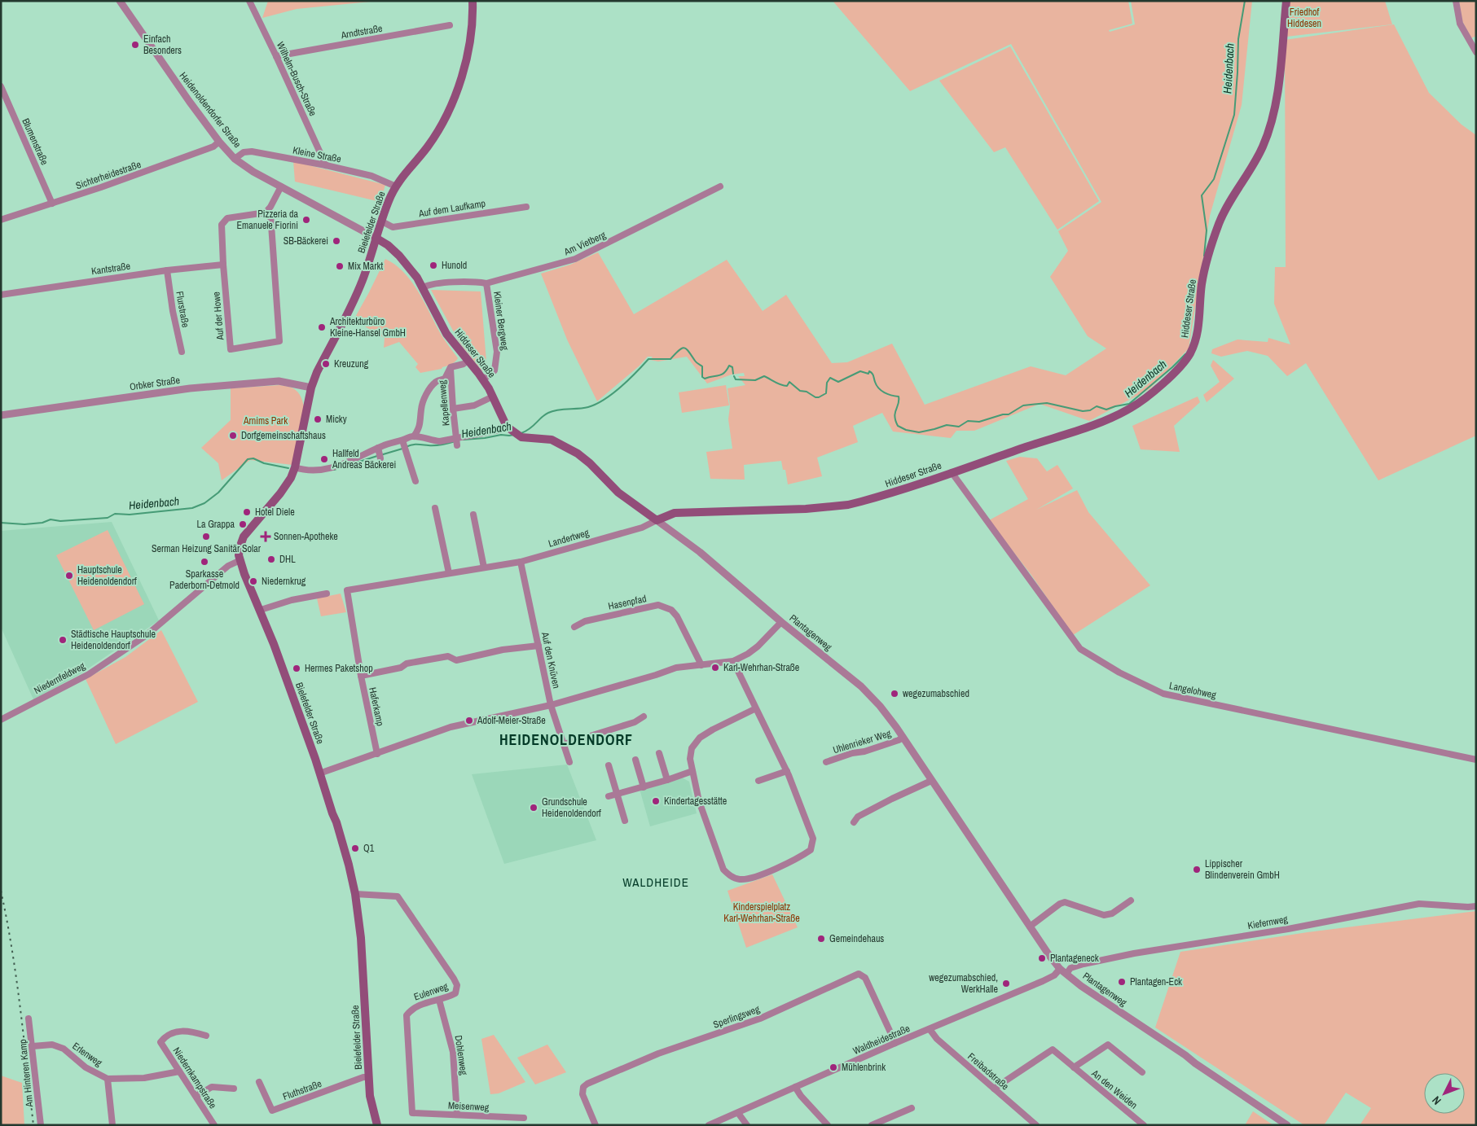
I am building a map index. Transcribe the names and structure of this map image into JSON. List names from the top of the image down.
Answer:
{
  "streets": {
    "main road": ["Bielefelder Straße", "Hiddeser Straße"],
    "street": [
      "Arndtstraße",
      "Wilhelm-Busch-Straße",
      "Heidenoldendorfer Straße",
      "Blumenstraße",
      "Kleine Straße",
      "Sichterheidestraße",
      "Auf dem Laufkamp",
      "Am Vietberg",
      "Kantstraße",
      "Flurstraße",
      "Auf der Howe",
      "Kleiner Bergweg",
      "Orbker Straße",
      "Kapellenweg",
      "Landertweg",
      "Hasenpfad",
      "Plantagenweg",
      "Auf den Knüven",
      "Niedernfeldweg",
      "Langelohweg",
      "Haferkamp",
      "Uhlenrieker Weg",
      "Kiefernweg",
      "Eulenweg",
      "Sperlingsweg",
      "Waldheidestraße",
      "Erlenweg",
      "Dohlenweg",
      "Freibadstraße",
      "Am Hinteren Kamp",
      "Niedernkampstraße",
      "An den Weiden",
      "Fluthstraße",
      "Meisenweg"
    ]
  },
  "crossings": [
    ["Arndtstraße", "Wilhelm-Busch-Straße"],
    ["Wilhelm-Busch-Straße", "Kleine Straße"],
    ["Heidenoldendorfer Straße", "Kleine Straße"],
    ["Heidenoldendorfer Straße", "Sichterheidestraße"],
    ["Heidenoldendorfer Straße", "Bielefelder Straße"],
    ["Heidenoldendorfer Straße", "Hiddeser Straße"],
    ["Blumenstraße", "Sichterheidestraße"],
    ["Kleine Straße", "Bielefelder Straße"],
    ["Auf dem Laufkamp", "Bielefelder Straße"],
    ["Bielefelder Straße", "Hiddeser Straße"],
    ["Bielefelder Straße", "Orbker Straße"],
    ["Bielefelder Straße", "Niedernfeldweg"],
    ["Bielefelder Straße", "Eulenweg"],
    ["Bielefelder Straße", "Fluthstraße"],
    ["Am Vietberg", "Hiddeser Straße"],
    ["Am Vietberg", "Kleiner Bergweg"],
    ["Kantstraße", "Flurstraße"],
    ["Kantstraße", "Auf der Howe"],
    ["Hiddeser Straße", "Kleiner Bergweg"],
    ["Hiddeser Straße", "Landertweg"],
    ["Hiddeser Straße", "Plantagenweg"],
    ["Hiddeser Straße", "Langelohweg"],
    ["Landertweg", "Plantagenweg"],
    ["Landertweg", "Auf den Knüven"],
    ["Landertweg", "Haferkamp"],
    ["Plantagenweg", "Uhlenrieker Weg"],
    ["Plantagenweg", "Kiefernweg"],
    ["Plantagenweg", "Waldheidestraße"],
    ["Eulenweg", "Dohlenweg"],
    ["Eulenweg", "Meisenweg"],
    ["Sperlingsweg", "Waldheidestraße"],
    ["Waldheidestraße", "Freibadstraße"],
    ["Erlenweg", "Am Hinteren Kamp"],
    ["Erlenweg", "Niedernkampstraße"],
    ["Dohlenweg", "Meisenweg"],
    ["Freibadstraße", "An den Weiden"]
  ],
  "districts": ["HEIDENOLDENDORF", "WALDHEIDE"],
  "water": ["Heidenbach"],
  "parks": ["Friedhof Hiddesen", "Arnims Park", "Kinderspielplatz Karl-Wehrhan-Straße"],
  "places": {
    "other": [
      "Einfach Besonders",
      "Pizzeria da Emanuele Fiorini",
      "SB-Bäckerei",
      "Hunold",
      "Mix Markt",
      "Architekturbüro Kleine-Hansel GmbH",
      "Kreuzung",
      "Micky",
      "Dorfgemeinschaftshaus",
      "Hallfeld Andreas Bäckerei",
      "Hotel Diele",
      "La Grappa",
      "Serman Heizung Sanitär Solar",
      "DHL",
      "Sparkasse Paderborn-Detmold",
      "Hauptschule Heidenoldendorf",
      "Niedernkrug",
      "Städtische Hauptschule Heidenoldendorf",
      "Karl-Wehrhan-Straße",
      "Hermes Paketshop",
      "wegezumabschied",
      "Adolf-Meier-Straße",
      "Kindertagesstätte",
      "Grundschule Heidenoldendorf",
      "Q1",
      "Lippischer Blindenverein GmbH",
      "Gemeindehaus",
      "Plantageneck",
      "Plantagen-Eck",
      "wegezumabschied, WerkHalle",
      "Mühlenbrink"
    ],
    "health": ["Sonnen-Apotheke"]
  },
  "north": "bottom left"
}
